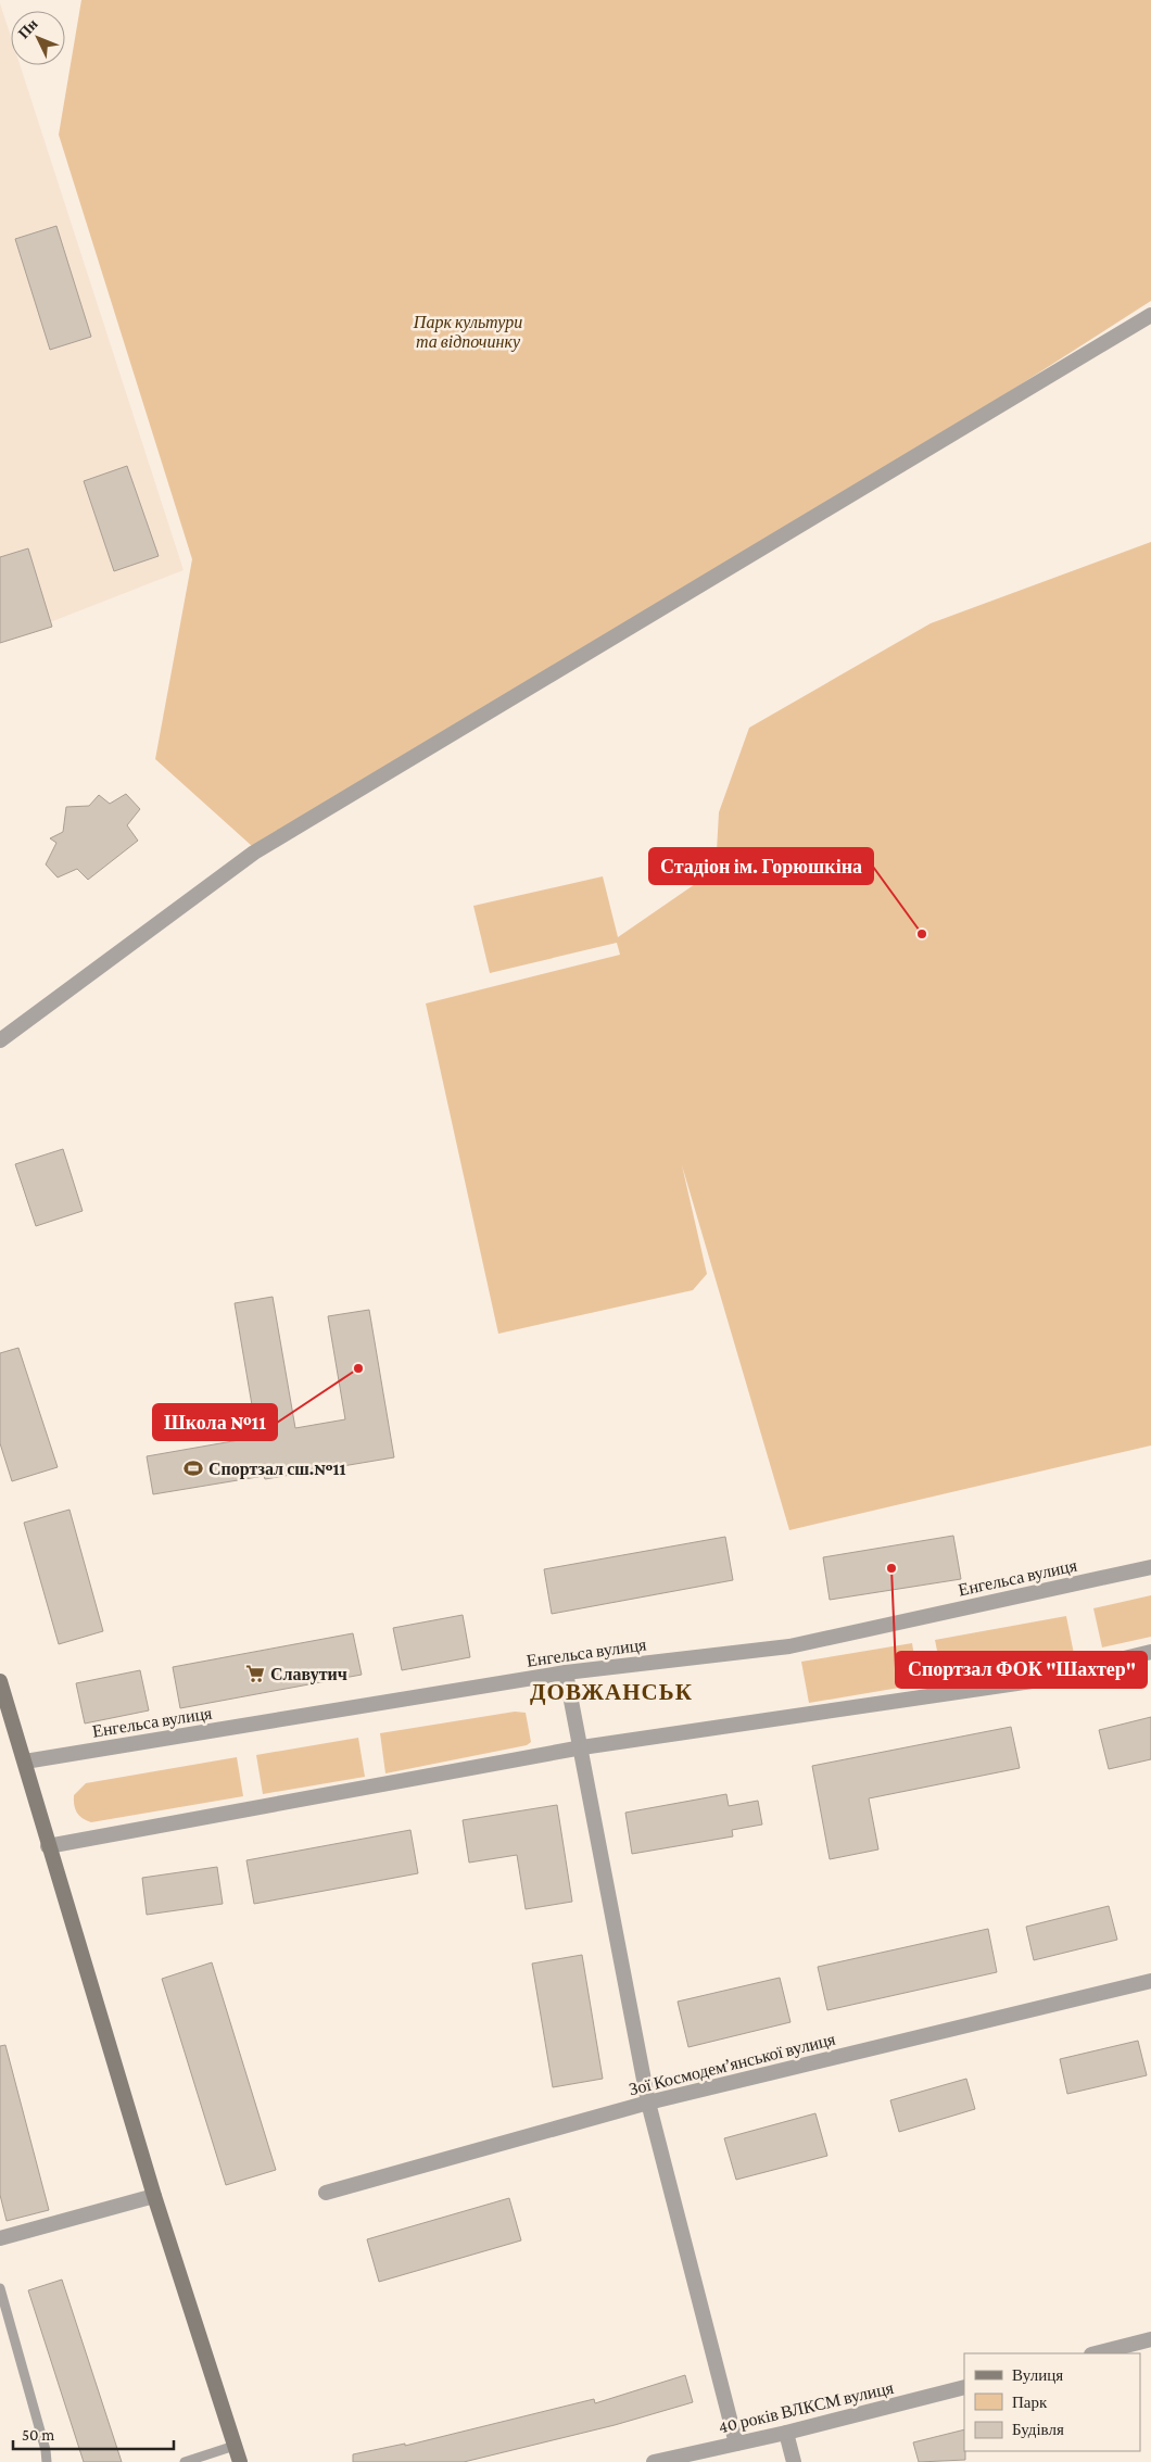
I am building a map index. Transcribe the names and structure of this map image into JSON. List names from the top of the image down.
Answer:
{
  "streets": {
    "street": ["Енгельса вулиця", "Зої Космодем’янської вулиця", "40 років ВЛКСМ вулиця"]
  },
  "districts": ["ДОВЖАНСЬК"],
  "parks": ["Парк культури та відпочинку"],
  "places": {
    "other": ["Стадіон ім. Горюшкіна", "Школа №11", "Спортзал ФОК \"Шахтер\""],
    "sports": ["Спортзал сш.№11"],
    "supermarket": ["Славутич"]
  },
  "legend": ["Вулиця", "Парк", "Будівля"],
  "scale_bar": "50 m",
  "north": "top left"
}
